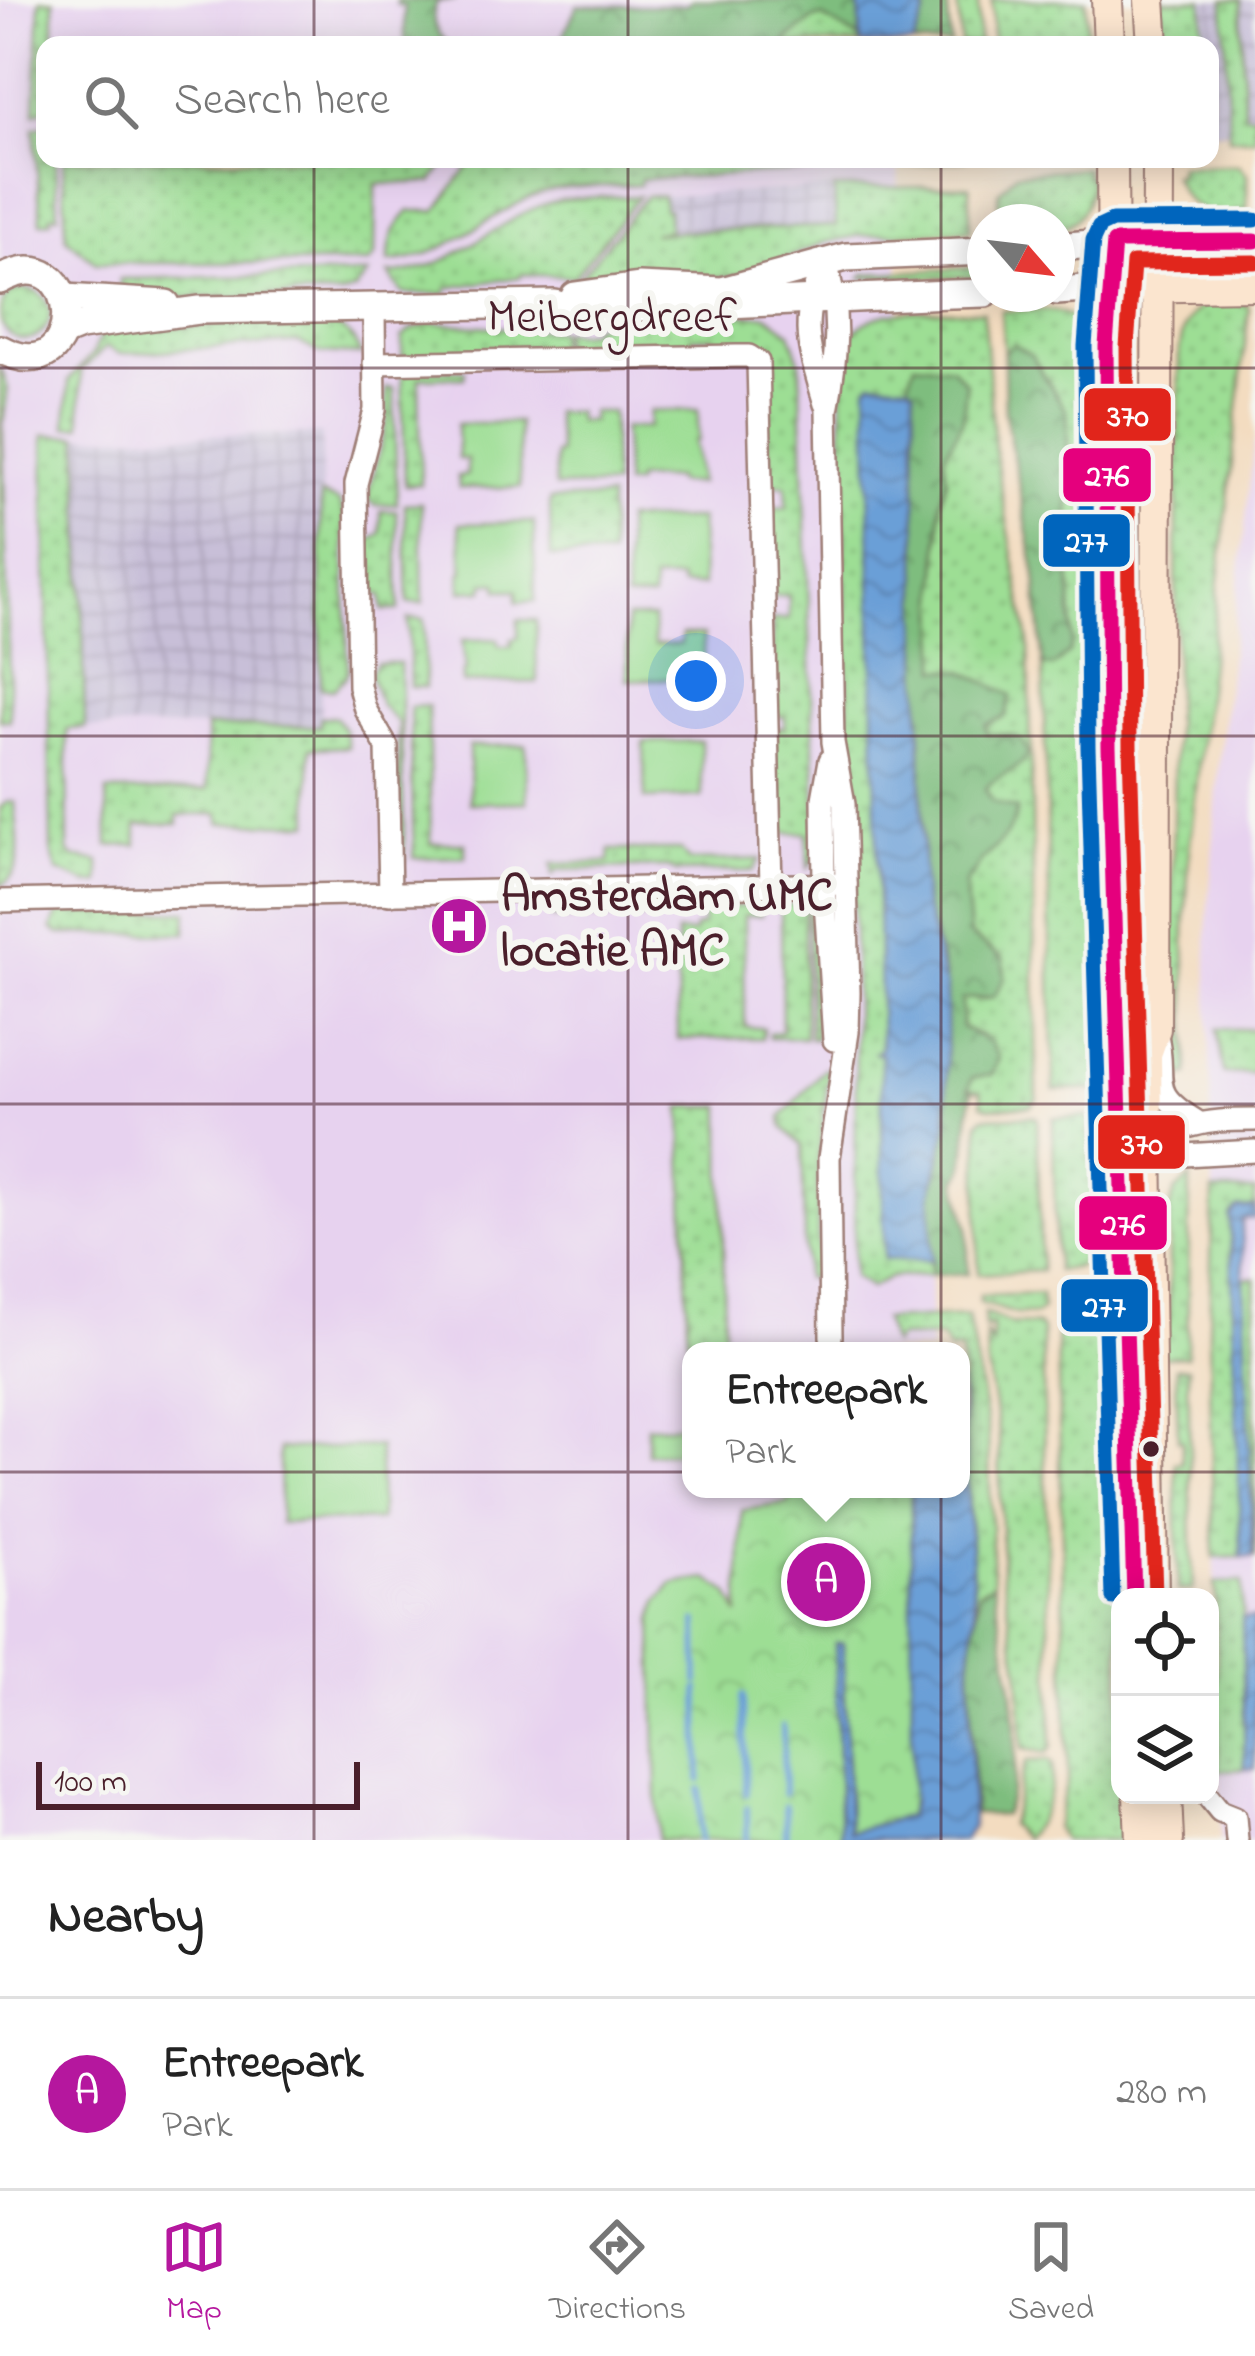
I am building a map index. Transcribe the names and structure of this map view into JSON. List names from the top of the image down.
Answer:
{
  "streets": {
    "street": ["Meibergdreef"]
  },
  "places": {
    "hospital": ["Amsterdam UMC locatie AMC"]
  },
  "lines": ["transit line 277", "transit line 276", "transit line 370"],
  "scale_bar": "100 m",
  "north": "bottom right",
  "page": {
    "search": "Search here",
    "popup": ["Entreepark", "Park"],
    "pins": "A",
    "scale": "100 m",
    "heading": "Nearby",
    "list": [
      {
        "mark": "A",
        "name": "Entreepark",
        "note": "Park",
        "value": "280 m"
      }
    ],
    "nav": ["Map", "Directions", "Saved"]
  }
}
